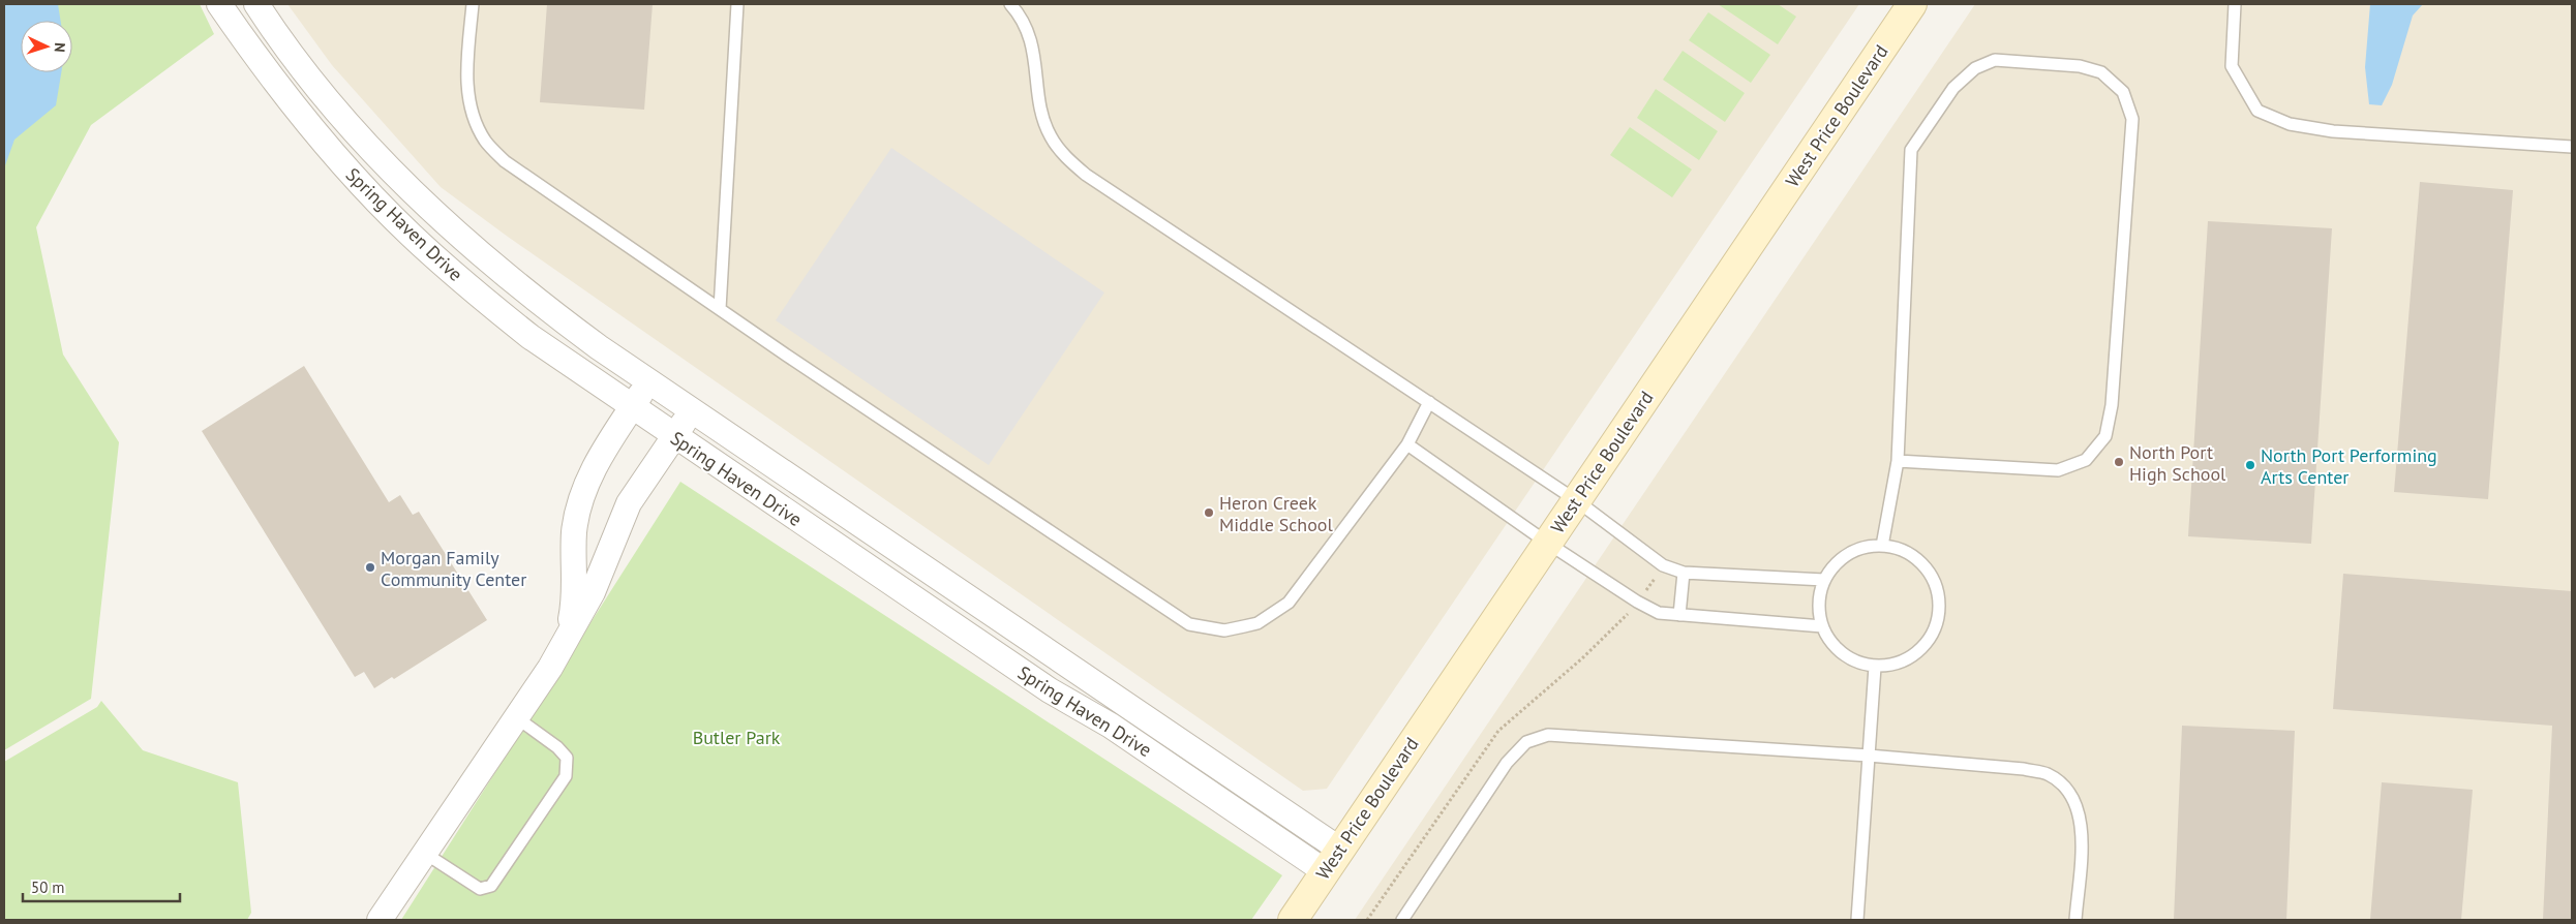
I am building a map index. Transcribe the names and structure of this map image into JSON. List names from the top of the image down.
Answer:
{
  "streets": {
    "street": ["West Price Boulevard", "Spring Haven Drive"]
  },
  "crossings": [
    ["West Price Boulevard", "Spring Haven Drive"]
  ],
  "parks": ["Butler Park"],
  "places": [
    "North Port High School",
    "North Port Performing Arts Center",
    "Heron Creek Middle School",
    "Morgan Family Community Center"
  ],
  "scale_bar": "50 m",
  "north": "right"
}
